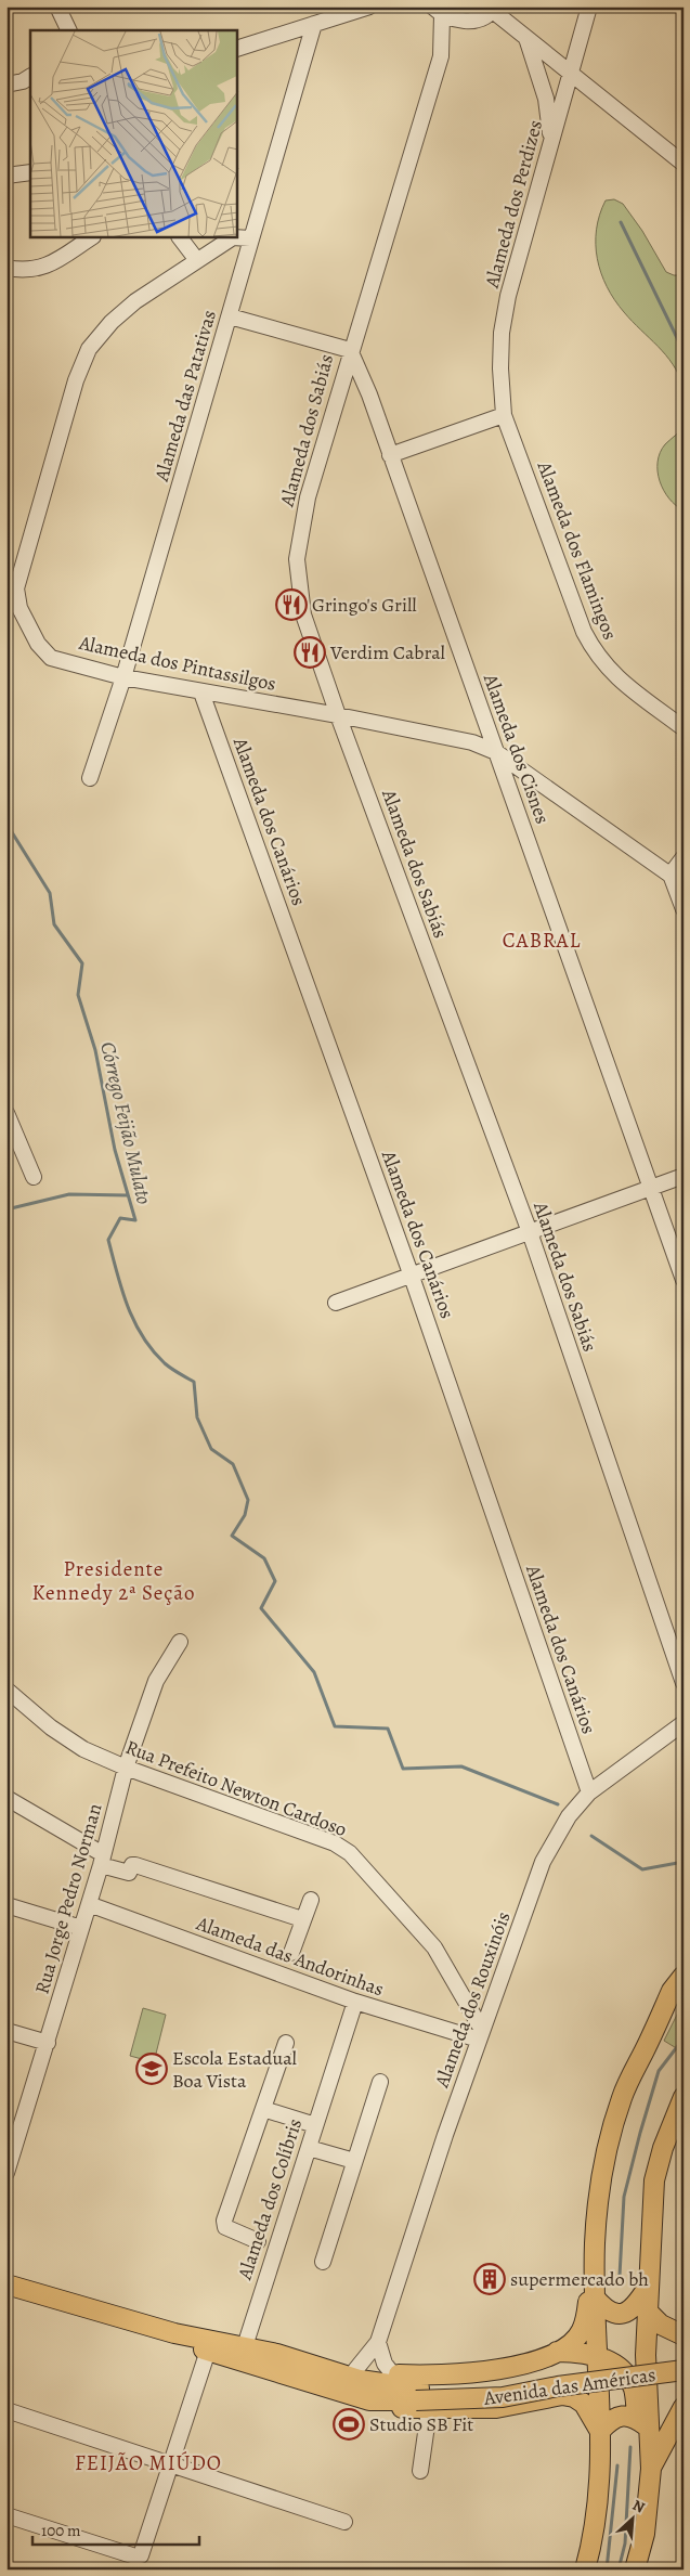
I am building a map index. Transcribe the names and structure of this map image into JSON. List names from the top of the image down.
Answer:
{
  "streets": {
    "main road": ["Avenida das Américas"],
    "street": [
      "Alameda dos Perdizes",
      "Alameda das Patativas",
      "Alameda dos Sabiás",
      "Alameda dos Flamingos",
      "Alameda dos Pintassilgos",
      "Alameda dos Cisnes",
      "Alameda dos Canários",
      "Rua Prefeito Newton Cardoso",
      "Rua Jorge Pedro Norman",
      "Alameda das Andorinhas",
      "Alameda dos Rouxinóis",
      "Alameda dos Colíbris"
    ]
  },
  "crossings": [
    ["Alameda dos Perdizes", "Alameda dos Flamingos"],
    ["Alameda das Patativas", "Alameda dos Pintassilgos"],
    ["Alameda dos Sabiás", "Alameda dos Pintassilgos"],
    ["Alameda dos Sabiás", "Alameda dos Cisnes"],
    ["Alameda dos Pintassilgos", "Alameda dos Cisnes"],
    ["Alameda dos Pintassilgos", "Alameda dos Canários"],
    ["Alameda dos Canários", "Alameda dos Rouxinóis"],
    ["Rua Prefeito Newton Cardoso", "Rua Jorge Pedro Norman"],
    ["Rua Prefeito Newton Cardoso", "Alameda das Andorinhas"],
    ["Rua Prefeito Newton Cardoso", "Alameda dos Rouxinóis"],
    ["Rua Jorge Pedro Norman", "Alameda das Andorinhas"],
    ["Alameda das Andorinhas", "Alameda dos Rouxinóis"],
    ["Alameda das Andorinhas", "Alameda dos Colíbris"],
    ["Alameda dos Colíbris", "Avenida das Américas"]
  ],
  "districts": ["CABRAL", "Presidente Kennedy 2ª Seção", "FEIJÃO MIÚDO"],
  "water": ["Córrego Feijão Mulato"],
  "places": {
    "restaurant": ["Gringo's Grill", "Verdim Cabral"],
    "school or university": ["Escola Estadual Boa Vista"],
    "building": ["supermercado bh"],
    "sports": ["Studio SB Fit"]
  },
  "scale_bar": "100 m",
  "north": "top right"
}
